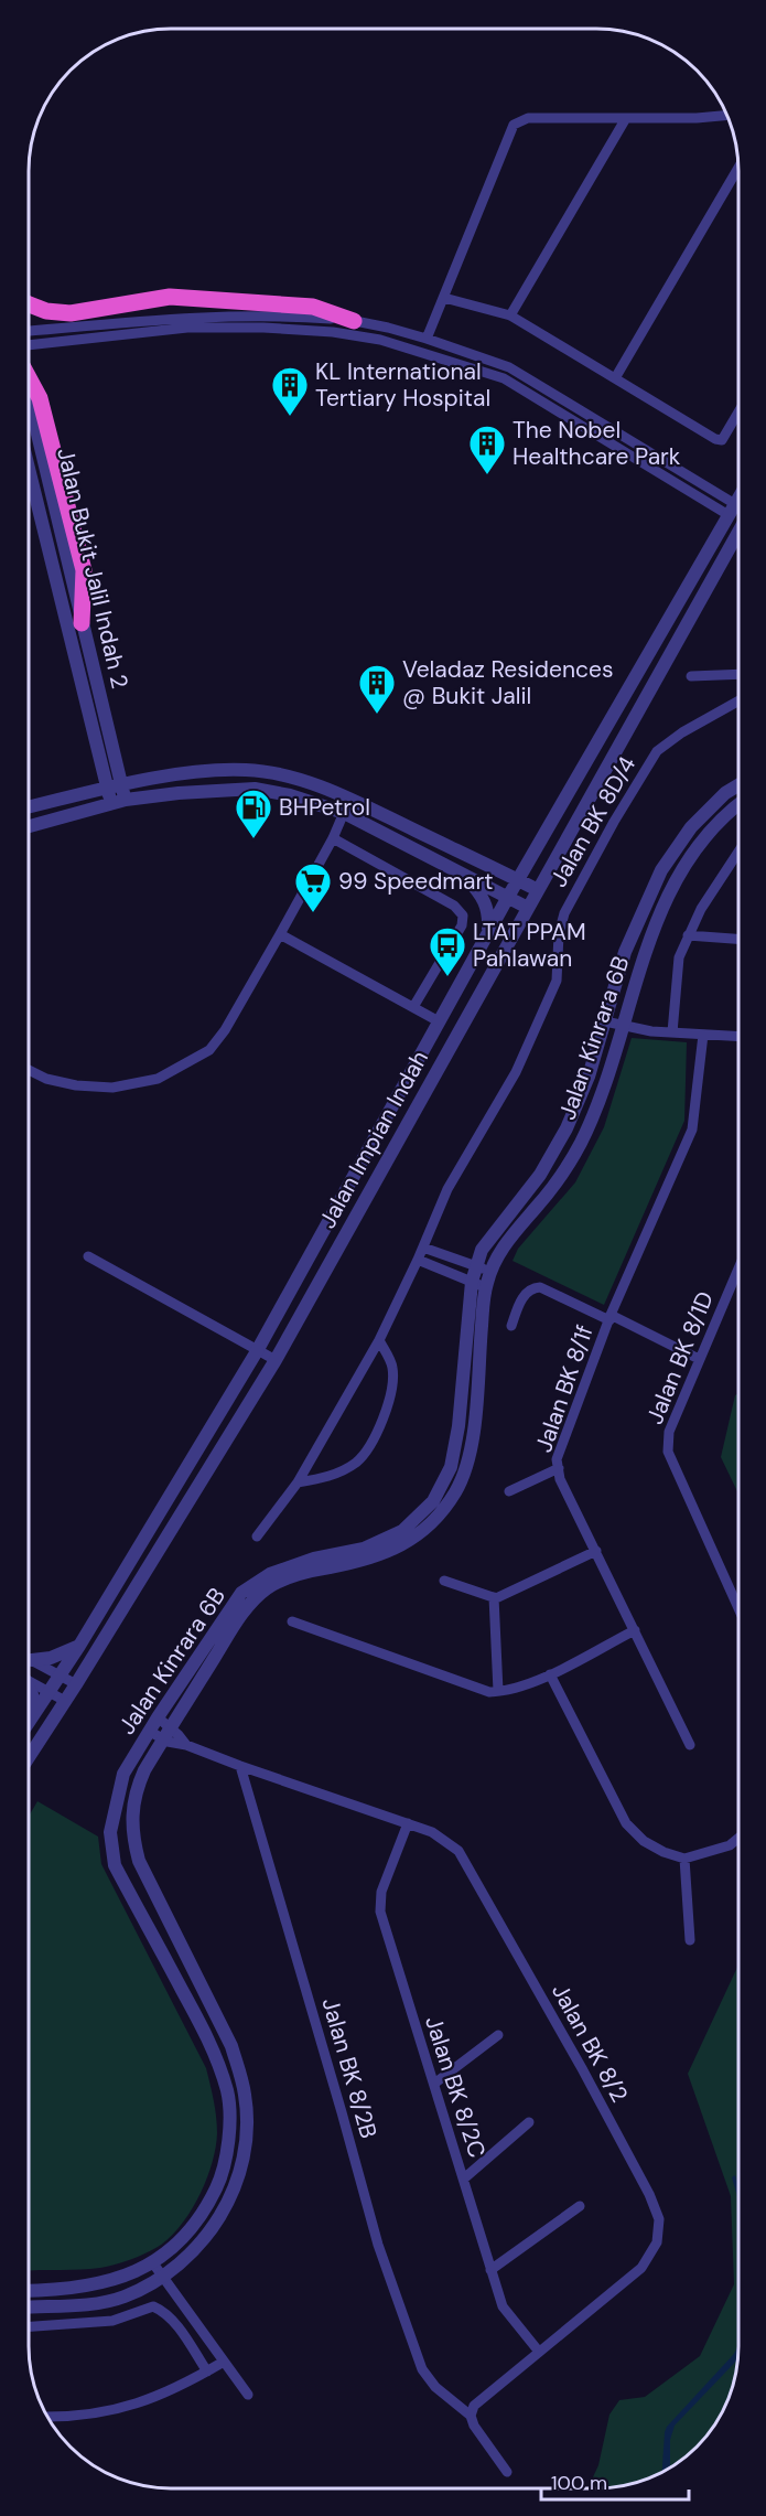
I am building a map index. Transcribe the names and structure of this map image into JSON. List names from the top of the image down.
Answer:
{
  "streets": {
    "street": [
      "Jalan Bukit Jalil Indah 2",
      "Jalan BK 8D/4",
      "Jalan Kinrara 6B",
      "Jalan Impian Indah",
      "Jalan BK 8/1D",
      "Jalan BK 8/1f",
      "Jalan BK 8/2",
      "Jalan BK 8/2B",
      "Jalan BK 8/2C"
    ]
  },
  "crossings": [
    ["Jalan BK 8/2", "Jalan BK 8/2B"],
    ["Jalan BK 8/2", "Jalan BK 8/2C"]
  ],
  "places": {
    "building": ["KL International Tertiary Hospital", "The Nobel Healthcare Park", "Veladaz Residences @ Bukit Jalil"],
    "fuel station": ["BHPetrol"],
    "supermarket": ["99 Speedmart"],
    "bus stop": ["LTAT PPAM Pahlawan"]
  },
  "scale_bar": "100 m"
}
